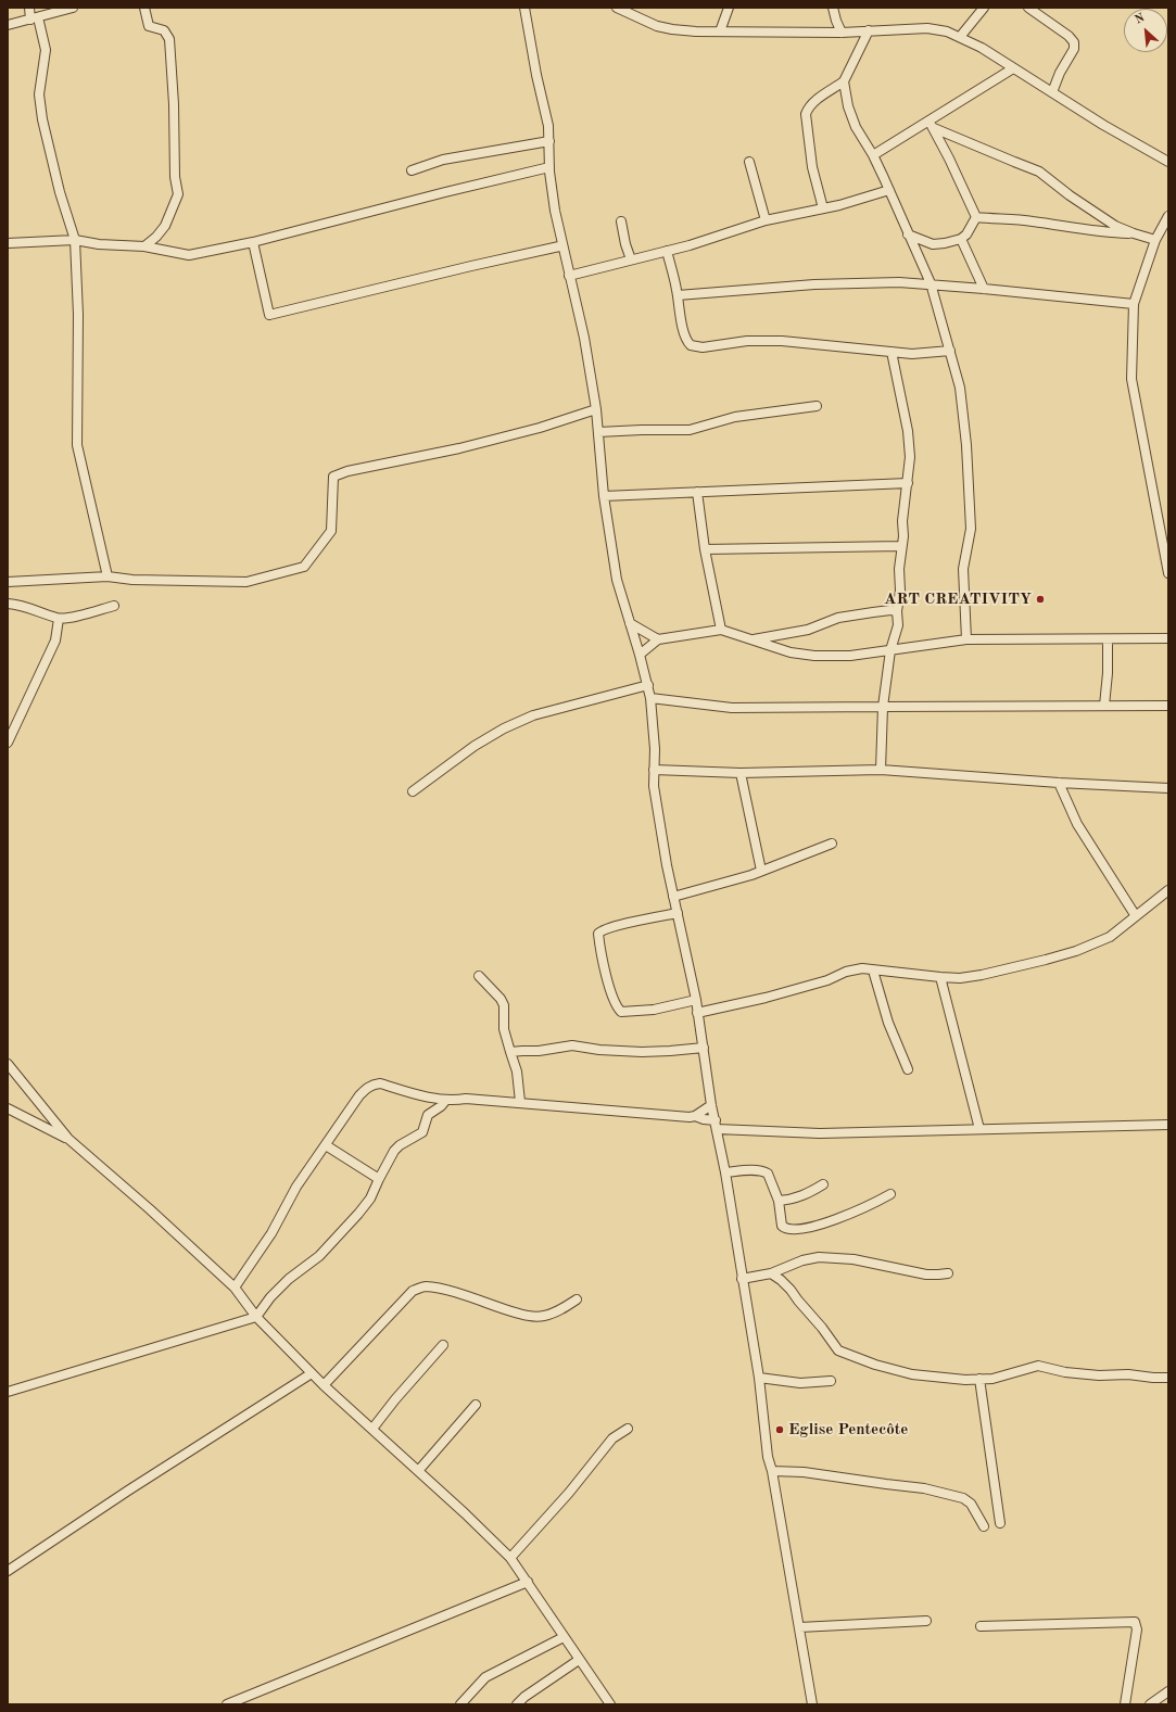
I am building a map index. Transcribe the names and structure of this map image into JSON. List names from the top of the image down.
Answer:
{
  "places": ["ART CREATIVITY", "Eglise Pentecôte"],
  "north": "top left"
}
